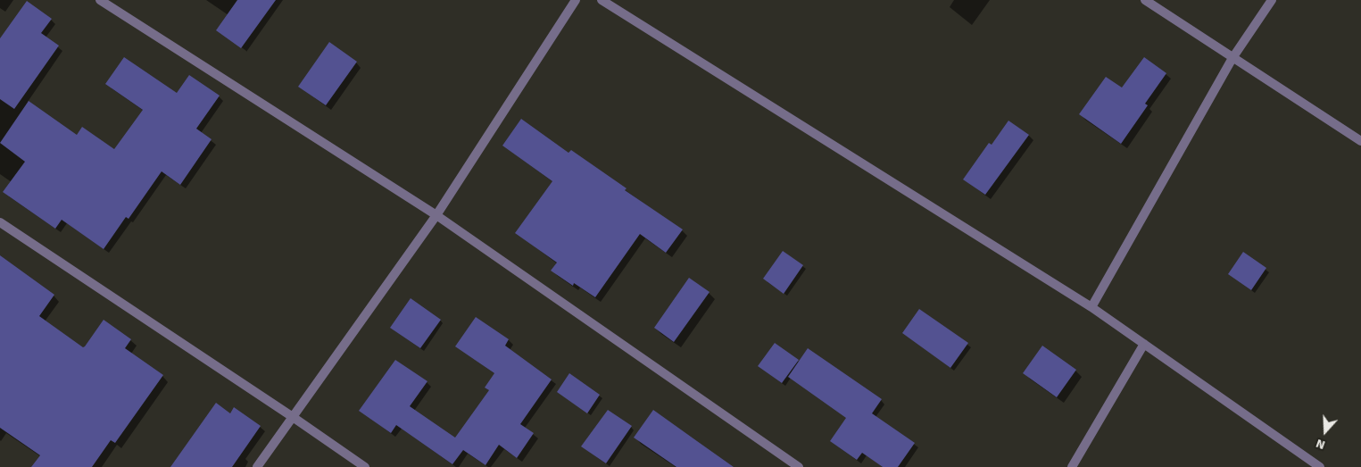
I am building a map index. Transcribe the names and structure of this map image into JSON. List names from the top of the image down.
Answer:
{
  "north": "bottom"
}
